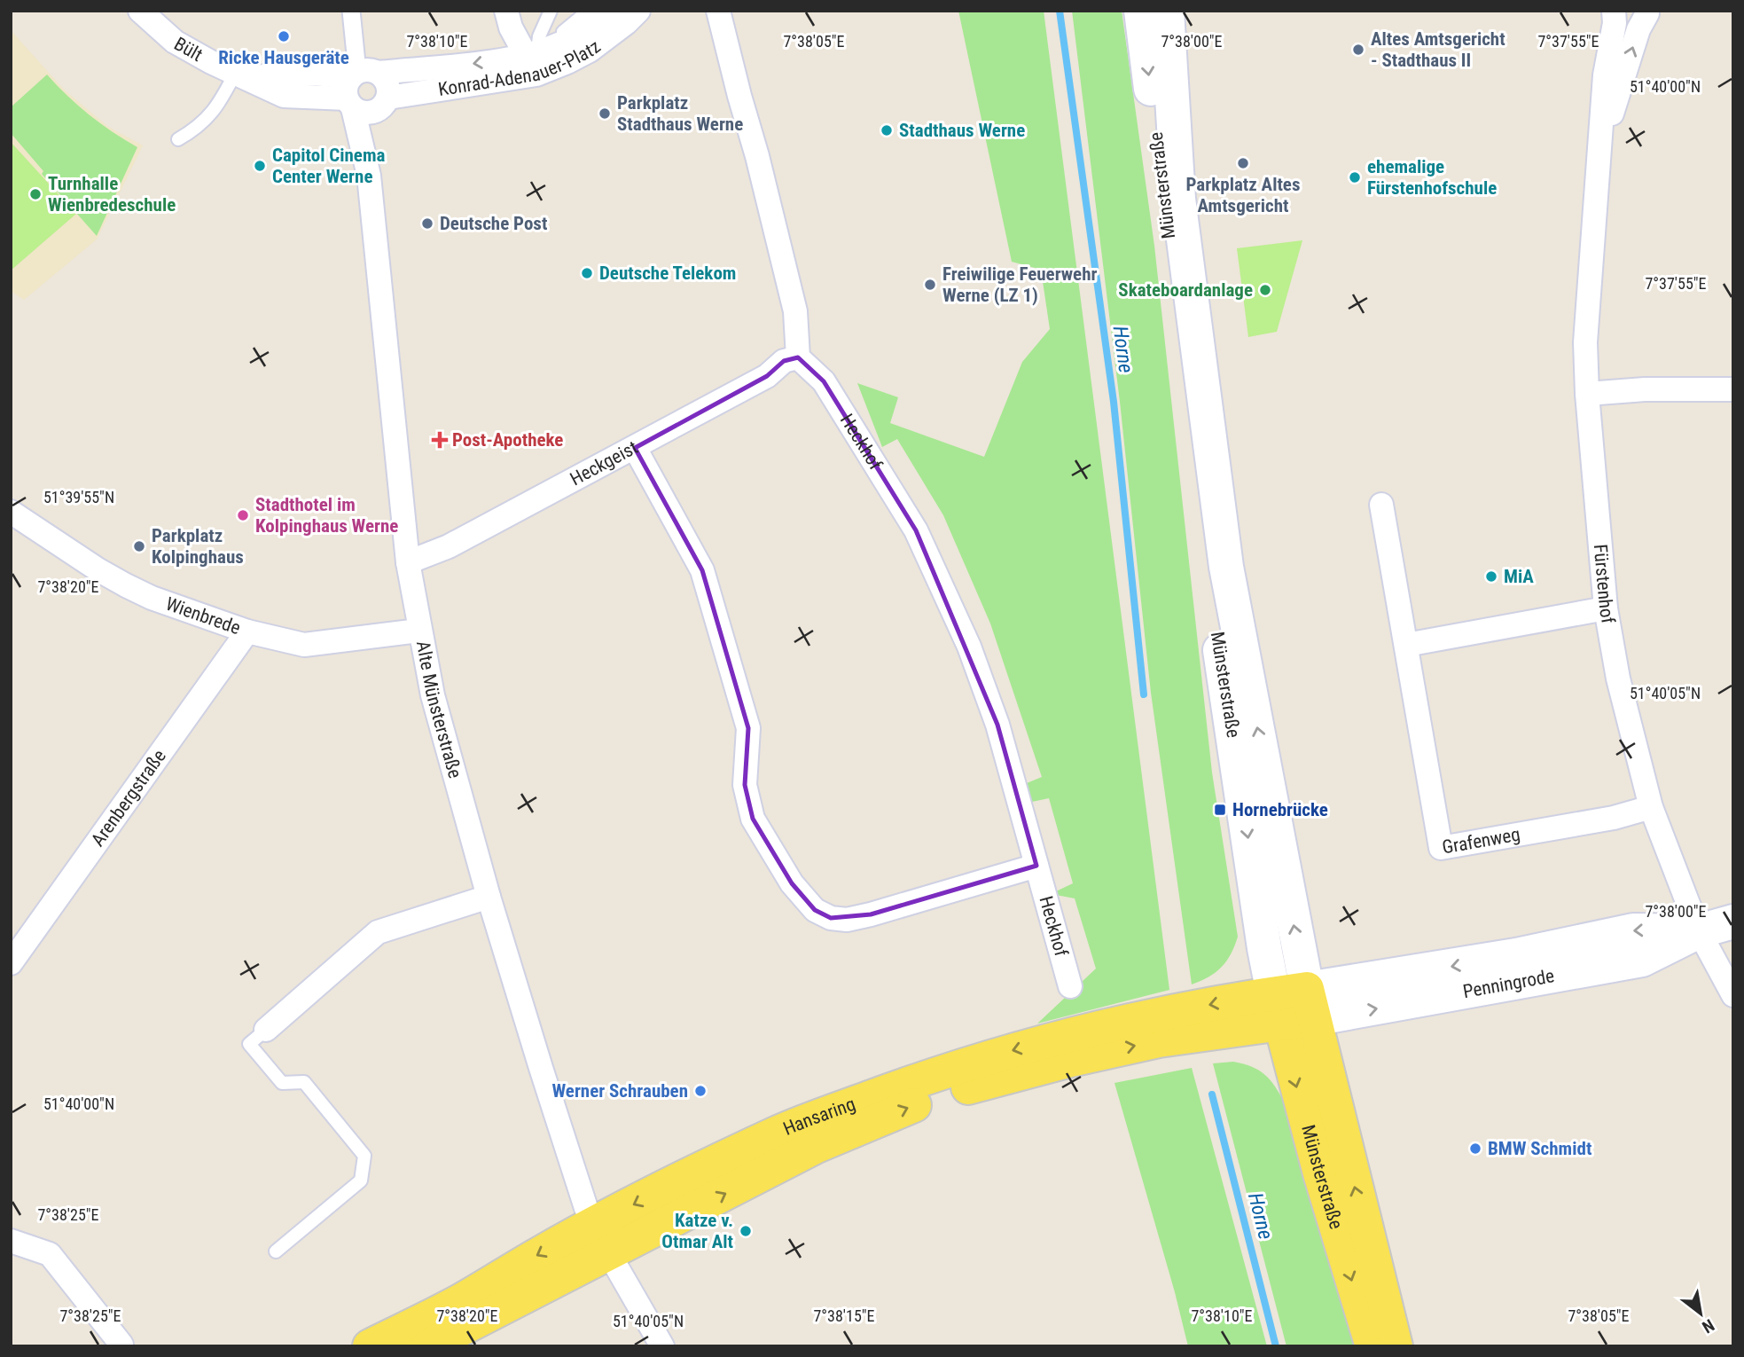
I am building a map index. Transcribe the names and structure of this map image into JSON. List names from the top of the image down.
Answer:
{
  "streets": {
    "main road": ["Münsterstraße", "Penningrode", "Hansaring"],
    "street": [
      "Bült",
      "Konrad-Adenauer-Platz",
      "Heckhof",
      "Heckgeist",
      "Fürstenhof",
      "Wienbrede",
      "Alte Münsterstraße",
      "Arenbergstraße",
      "Grafenweg"
    ]
  },
  "crossings": [
    ["Bült", "Konrad-Adenauer-Platz"],
    ["Bült", "Alte Münsterstraße"],
    ["Konrad-Adenauer-Platz", "Alte Münsterstraße"],
    ["Münsterstraße", "Penningrode"],
    ["Münsterstraße", "Hansaring"],
    ["Heckhof", "Heckgeist"],
    ["Heckgeist", "Alte Münsterstraße"],
    ["Fürstenhof", "Grafenweg"],
    ["Fürstenhof", "Penningrode"],
    ["Wienbrede", "Alte Münsterstraße"],
    ["Wienbrede", "Arenbergstraße"],
    ["Alte Münsterstraße", "Hansaring"],
    ["Penningrode", "Hansaring"]
  ],
  "water": ["Horne"],
  "places": {
    "other": [
      "Ricke Hausgeräte",
      "Altes Amtsgericht - Stadthaus II",
      "Parkplatz Stadthaus Werne",
      "Stadthaus Werne",
      "Parkplatz Altes Amtsgericht",
      "Capitol Cinema Center Werne",
      "ehemalige Fürstenhofschule",
      "Turnhalle Wienbredeschule",
      "Deutsche Post",
      "Deutsche Telekom",
      "Freiwilige Feuerwehr Werne (LZ 1)",
      "Skateboardanlage",
      "Stadthotel im Kolpinghaus Werne",
      "Parkplatz Kolpinghaus",
      "MiA",
      "Werner Schrauben",
      "BMW Schmidt",
      "Katze v. Otmar Alt"
    ],
    "health": ["Post-Apotheke"],
    "transit": ["Hornebrücke"]
  },
  "north": "bottom right",
  "coordinates": [
    "7°38'10\"E",
    "7°38'05\"E",
    "7°38'00\"E",
    "7°37'55\"E",
    "51°40'00\"N",
    "51°39'55\"N",
    "7°38'20\"E",
    "51°40'05\"N",
    "7°38'25\"E",
    "7°38'15\"E"
  ]
}
